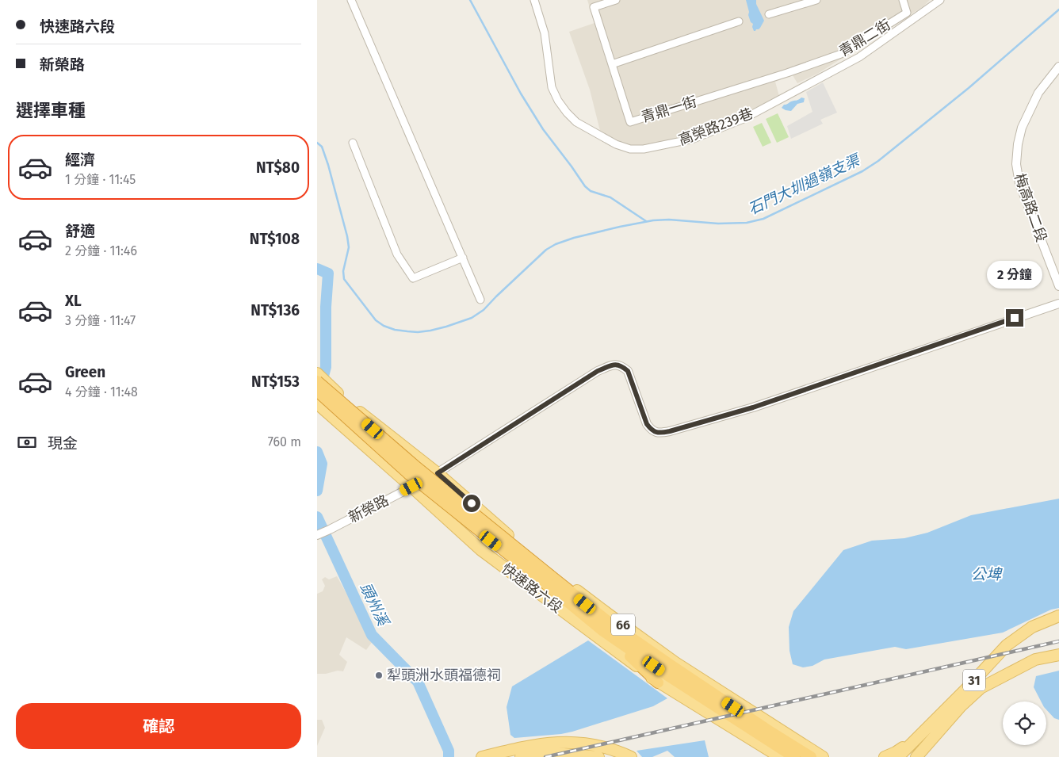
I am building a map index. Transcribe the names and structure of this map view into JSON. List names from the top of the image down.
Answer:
{
  "streets": {
    "highway": ["66"],
    "main road": ["快速路六段", "31"],
    "street": [
      "青鼎二街",
      "青鼎一街",
      "高榮路239巷",
      "梅高路二段",
      "新榮路"
    ]
  },
  "crossings": [
    ["青鼎二街", "青鼎一街"],
    ["新榮路", "快速路六段"],
    ["新榮路", "66"],
    ["快速路六段", "66"]
  ],
  "water": ["石門大圳過嶺支渠", "公埤", "頭州溪"],
  "places": ["犁頭洲水頭福德祠"],
  "page": {
    "banner": ["快速路六段", "新榮路"],
    "heading": "選擇車種",
    "list": [
      {
        "name": "經濟",
        "note": "1 分鐘 · 11:45",
        "value": "NT$80"
      },
      {
        "name": "舒適",
        "note": "2 分鐘 · 11:46",
        "value": "NT$108"
      },
      {
        "name": "XL",
        "note": "3 分鐘 · 11:47",
        "value": "NT$136"
      },
      {
        "name": "Green",
        "note": "4 分鐘 · 11:48",
        "value": "NT$153"
      }
    ],
    "bubble": "2 分鐘",
    "pay": ["現金", "760 m"],
    "buttons": "確認"
  }
}
